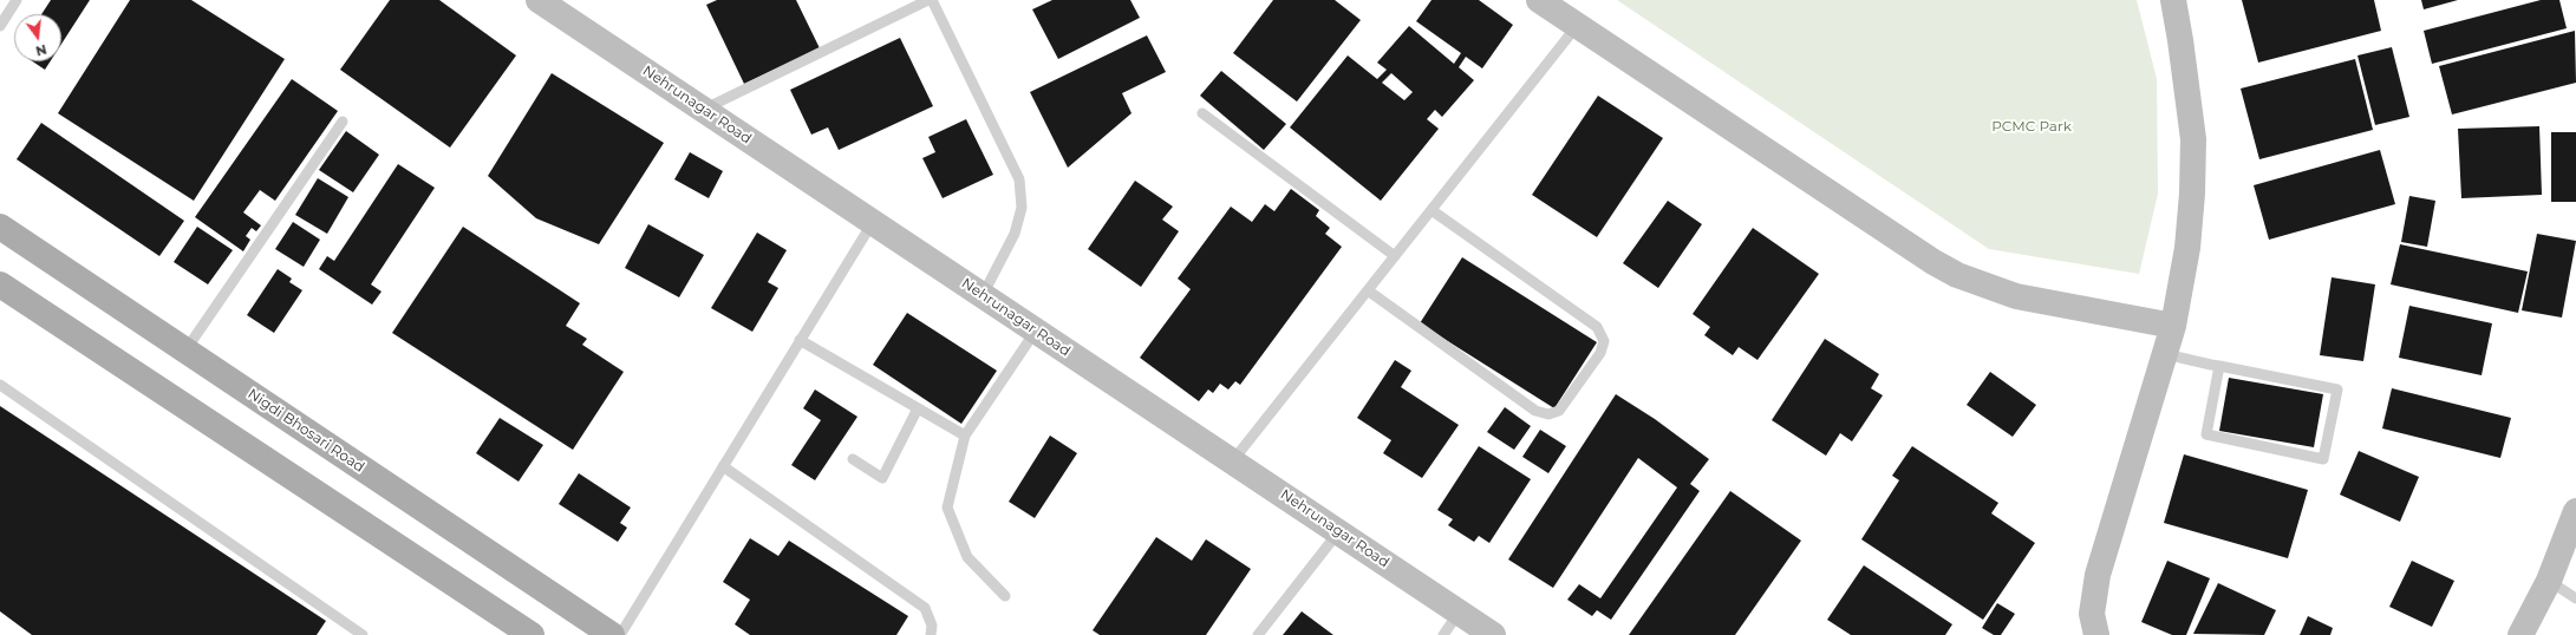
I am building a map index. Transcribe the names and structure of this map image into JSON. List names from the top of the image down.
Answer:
{
  "streets": {
    "main road": ["Nigdi Bhosari Road"],
    "street": ["Nehrunagar Road"]
  },
  "parks": ["PCMC Park"],
  "north": "bottom"
}
